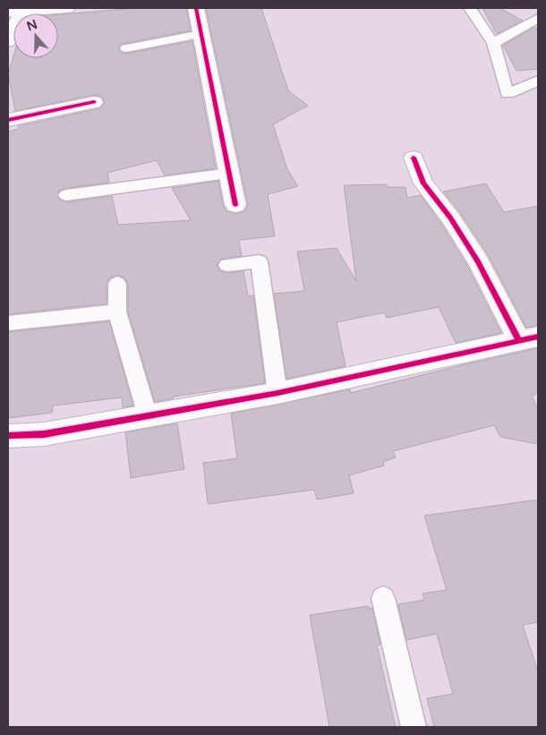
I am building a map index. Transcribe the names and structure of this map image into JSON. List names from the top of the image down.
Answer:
{
  "north": "top"
}
